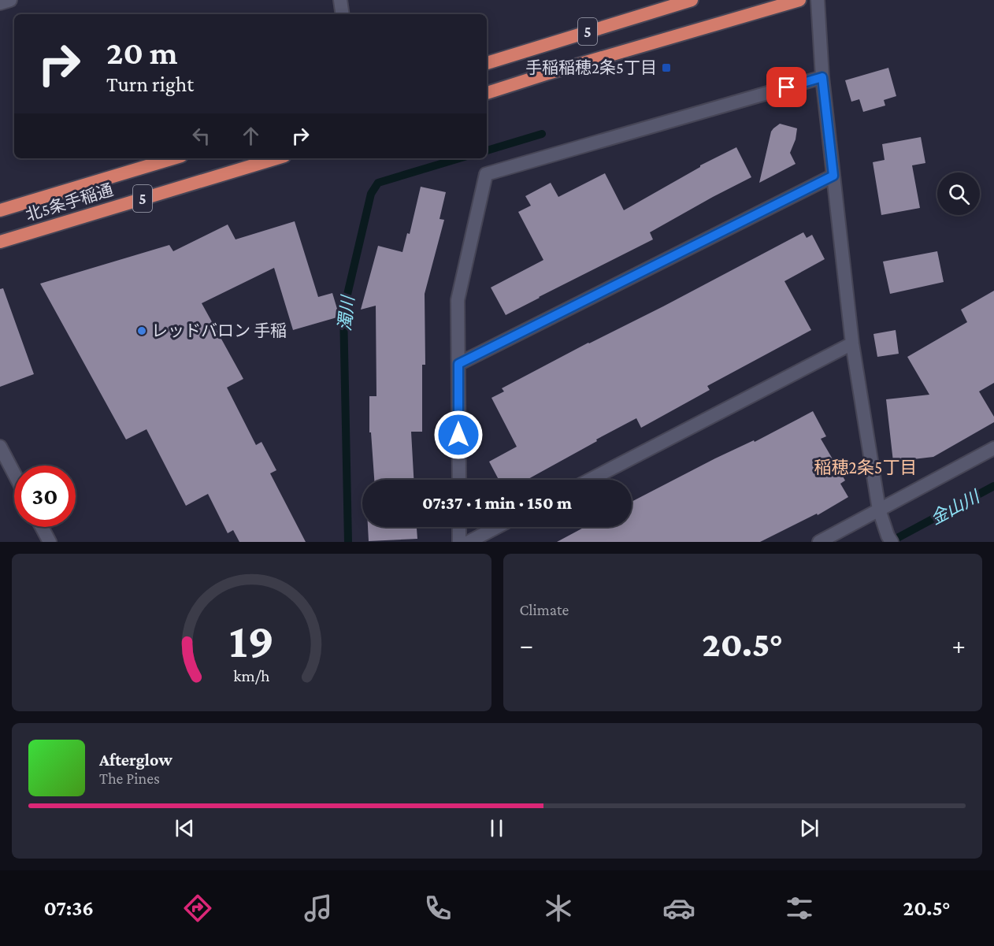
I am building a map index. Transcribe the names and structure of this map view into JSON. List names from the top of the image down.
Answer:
{
  "streets": {
    "highway": ["5", "北5条手稲通"]
  },
  "districts": ["稲穂2条5丁目"],
  "water": ["濁川", "金山川"],
  "places": {
    "transit": ["手稲稲穂2条5丁目"],
    "other": ["レッドバロン 手稲"]
  },
  "page": {
    "turn": ["20 m", "Turn right"],
    "limit": "30",
    "trip": "07:37 · 1 min · 150 m",
    "tile": "Climate",
    "heat": ["−", "20.5°", "+"],
    "song": ["Afterglow", "The Pines"],
    "tabs": ["07:36", "20.5°"],
    "gauge": ["19", "km/h"]
  }
}
